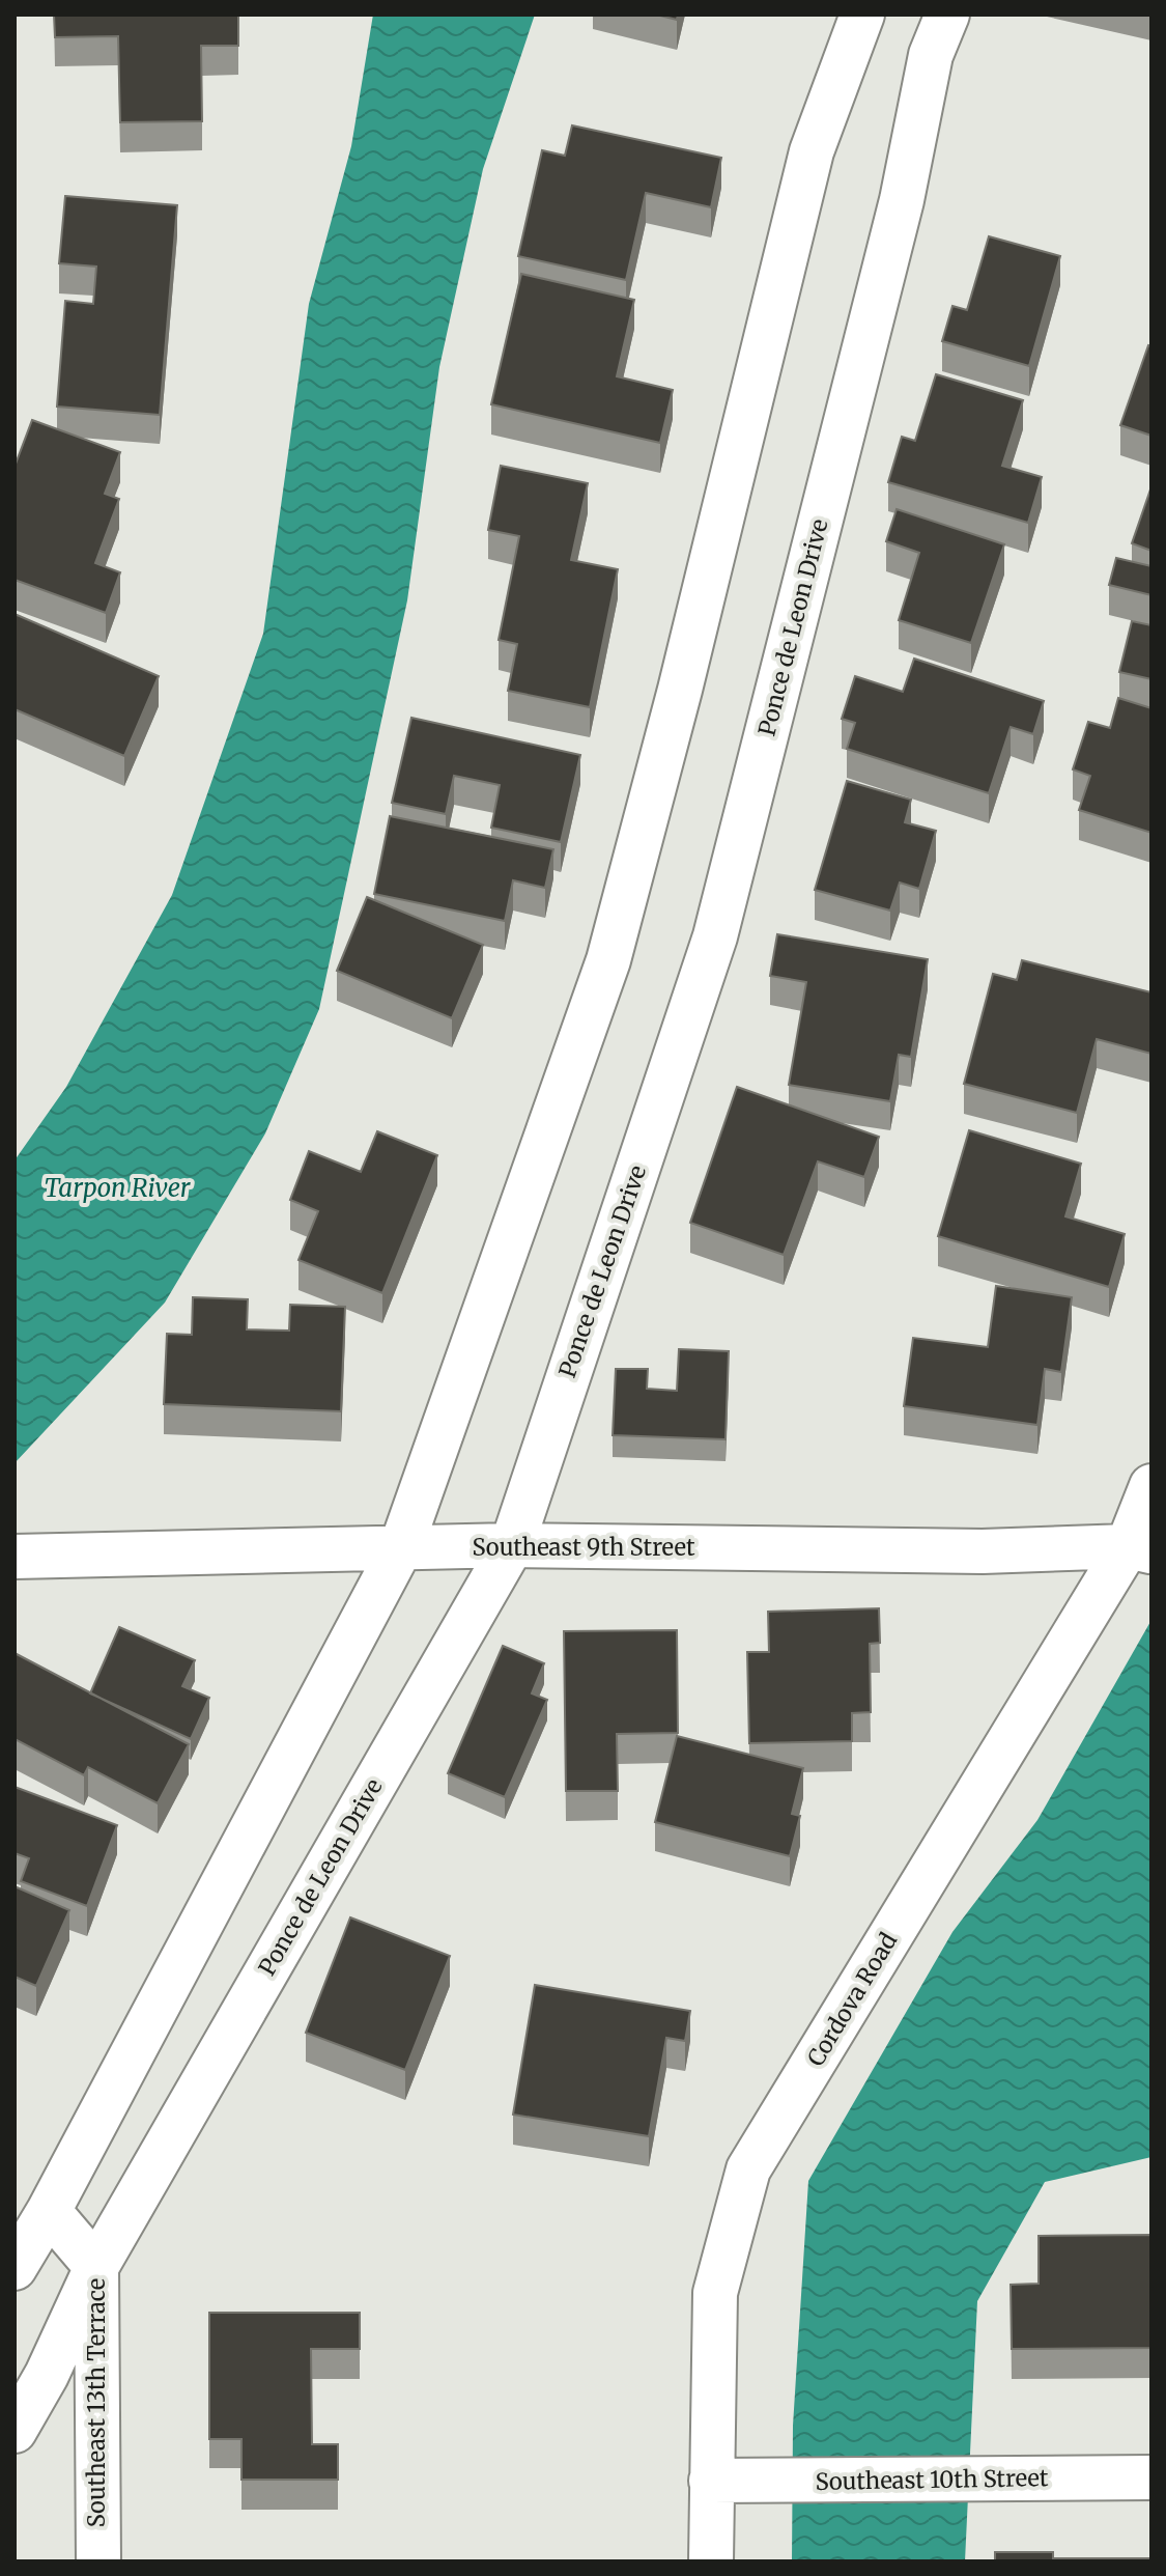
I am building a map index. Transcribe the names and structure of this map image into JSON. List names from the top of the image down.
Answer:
{
  "streets": {
    "street": [
      "Ponce de Leon Drive",
      "Southeast 9th Street",
      "Cordova Road",
      "Southeast 13th Terrace",
      "Southeast 10th Street"
    ]
  },
  "crossings": [
    ["Ponce de Leon Drive", "Southeast 9th Street"],
    ["Ponce de Leon Drive", "Southeast 13th Terrace"],
    ["Southeast 9th Street", "Cordova Road"],
    ["Cordova Road", "Southeast 10th Street"]
  ],
  "water": ["Tarpon River"]
}
